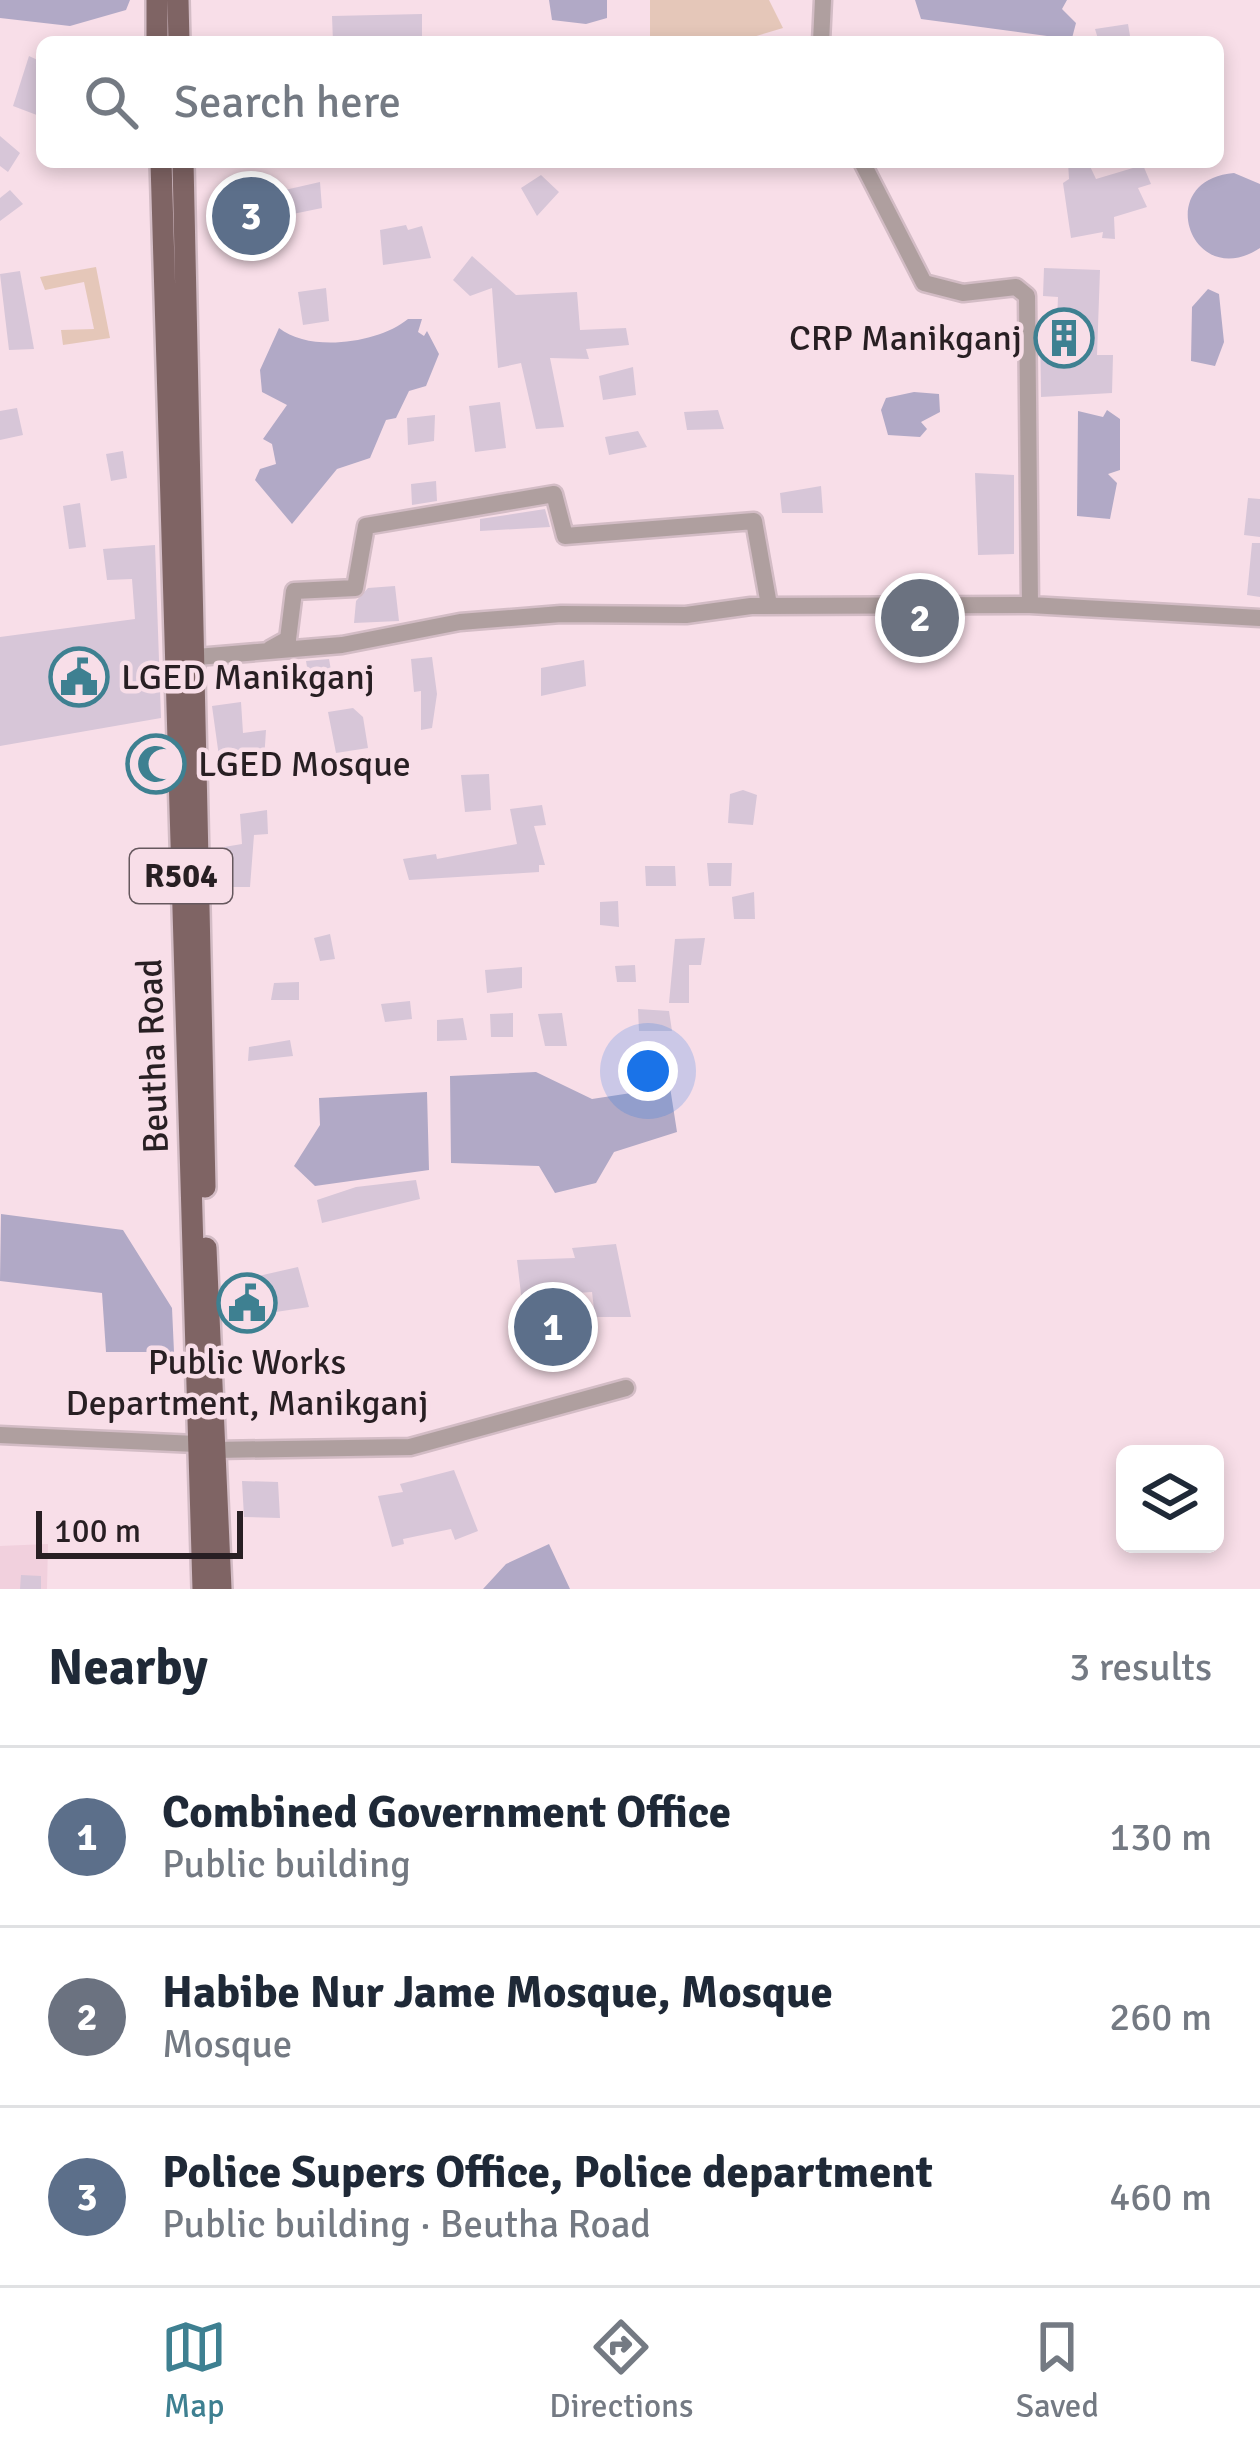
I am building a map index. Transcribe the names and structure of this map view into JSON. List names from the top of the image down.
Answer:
{
  "streets": {
    "main road": ["R504", "Beutha Road"]
  },
  "places": {
    "building": ["CRP Manikganj"],
    "public building": ["LGED Manikganj", "Public Works Department, Manikganj"],
    "mosque": ["LGED Mosque"]
  },
  "scale_bar": "100 m",
  "page": {
    "search": "Search here",
    "pins": ["3", "2", "1"],
    "scale": "100 m",
    "heading": ["Nearby", "3 results"],
    "list": [
      {
        "mark": "1",
        "name": "Combined Government Office",
        "note": "Public building",
        "value": "130 m"
      },
      {
        "mark": "2",
        "name": "Habibe Nur Jame Mosque, Mosque",
        "note": "Mosque",
        "value": "260 m"
      },
      {
        "mark": "3",
        "name": "Police Supers Office, Police department",
        "note": "Public building · Beutha Road",
        "value": "460 m"
      }
    ],
    "nav": ["Map", "Directions", "Saved"]
  }
}
